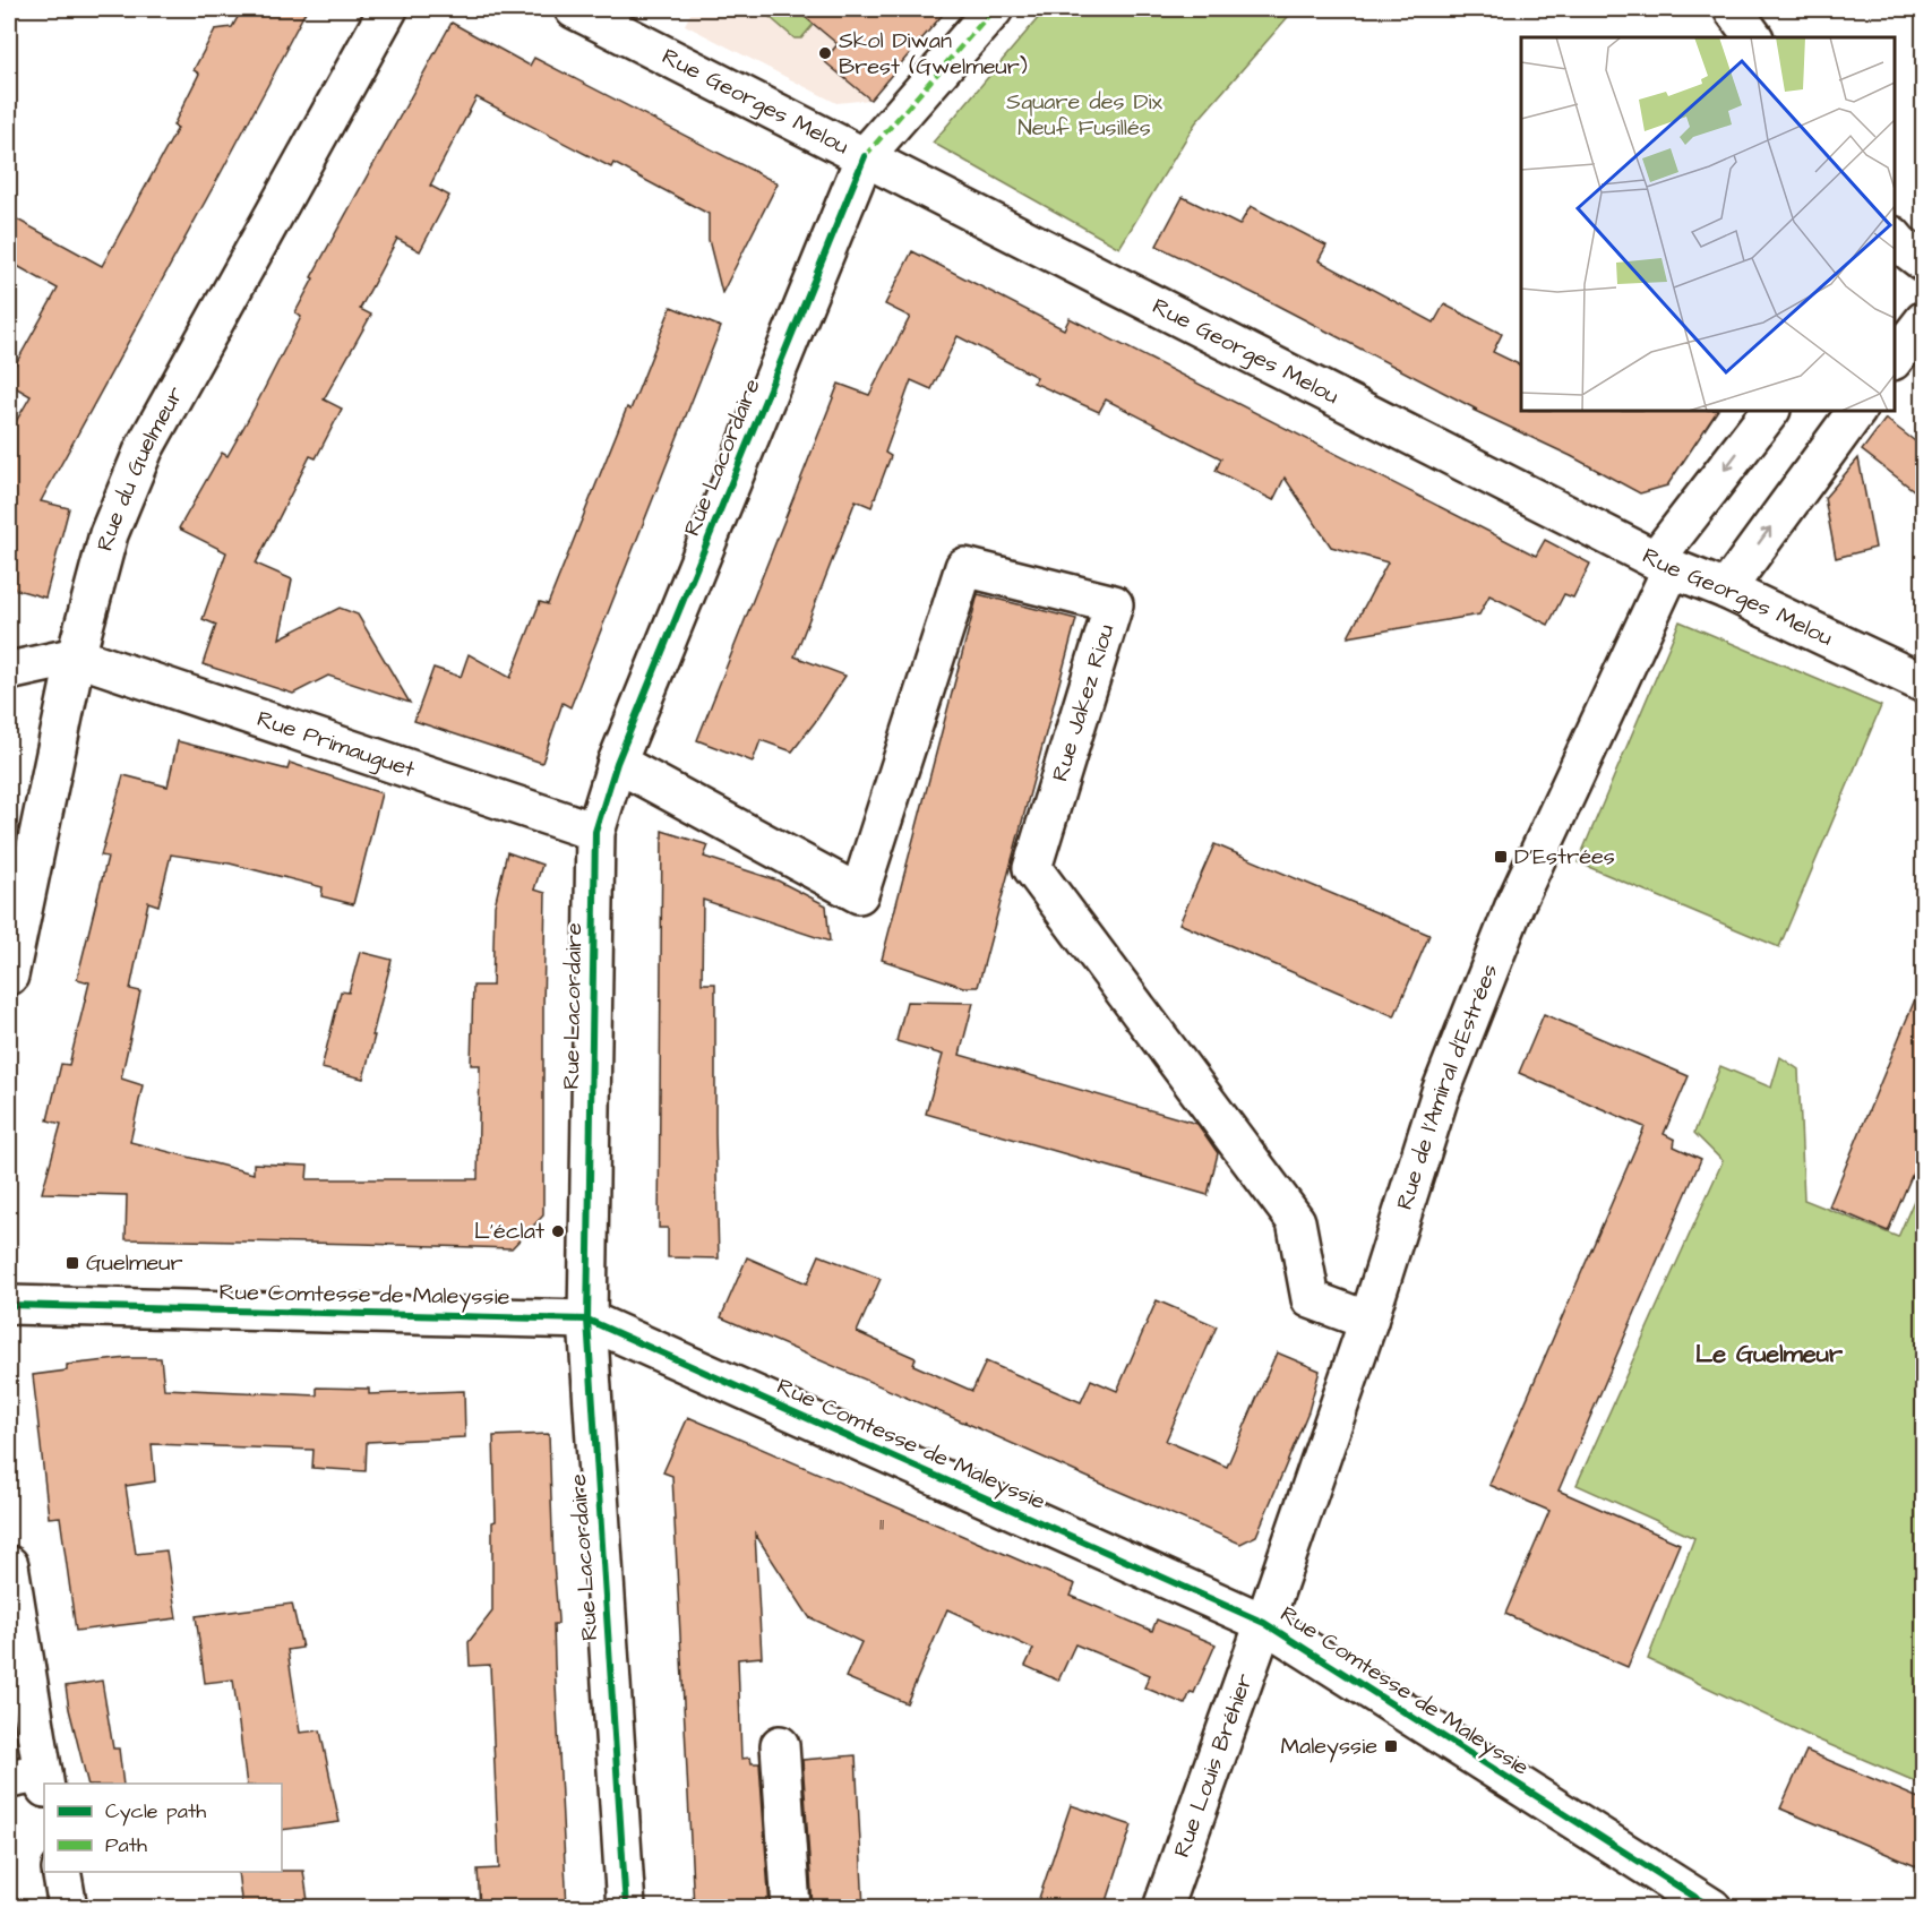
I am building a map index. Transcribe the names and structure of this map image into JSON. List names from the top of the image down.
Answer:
{
  "streets": {
    "street": [
      "Rue Georges Melou",
      "Rue Lacordaire",
      "Rue du Guelmeur",
      "Rue Jakez Riou",
      "Rue Primauguet",
      "Rue de l'Amiral d'Estrées",
      "Rue Comtesse de Maleyssie",
      "Rue Louis Bréhier"
    ]
  },
  "crossings": [
    ["Rue Georges Melou", "Rue Lacordaire"],
    ["Rue Georges Melou", "Rue de l'Amiral d'Estrées"],
    ["Rue Lacordaire", "Rue Jakez Riou"],
    ["Rue Lacordaire", "Rue Primauguet"],
    ["Rue Lacordaire", "Rue Comtesse de Maleyssie"],
    ["Rue du Guelmeur", "Rue Primauguet"],
    ["Rue Jakez Riou", "Rue de l'Amiral d'Estrées"],
    ["Rue de l'Amiral d'Estrées", "Rue Comtesse de Maleyssie"],
    ["Rue de l'Amiral d'Estrées", "Rue Louis Bréhier"],
    ["Rue Comtesse de Maleyssie", "Rue Louis Bréhier"]
  ],
  "districts": ["Le Guelmeur"],
  "parks": ["Square des Dix Neuf Fusillés"],
  "places": {
    "other": ["Skol Diwan Brest (Gwelmeur)", "L'éclat"],
    "transit": ["D'Estrées", "Guelmeur", "Maleyssie"]
  },
  "house_numbers": ["11"],
  "legend": ["Cycle path", "Path"]
}
